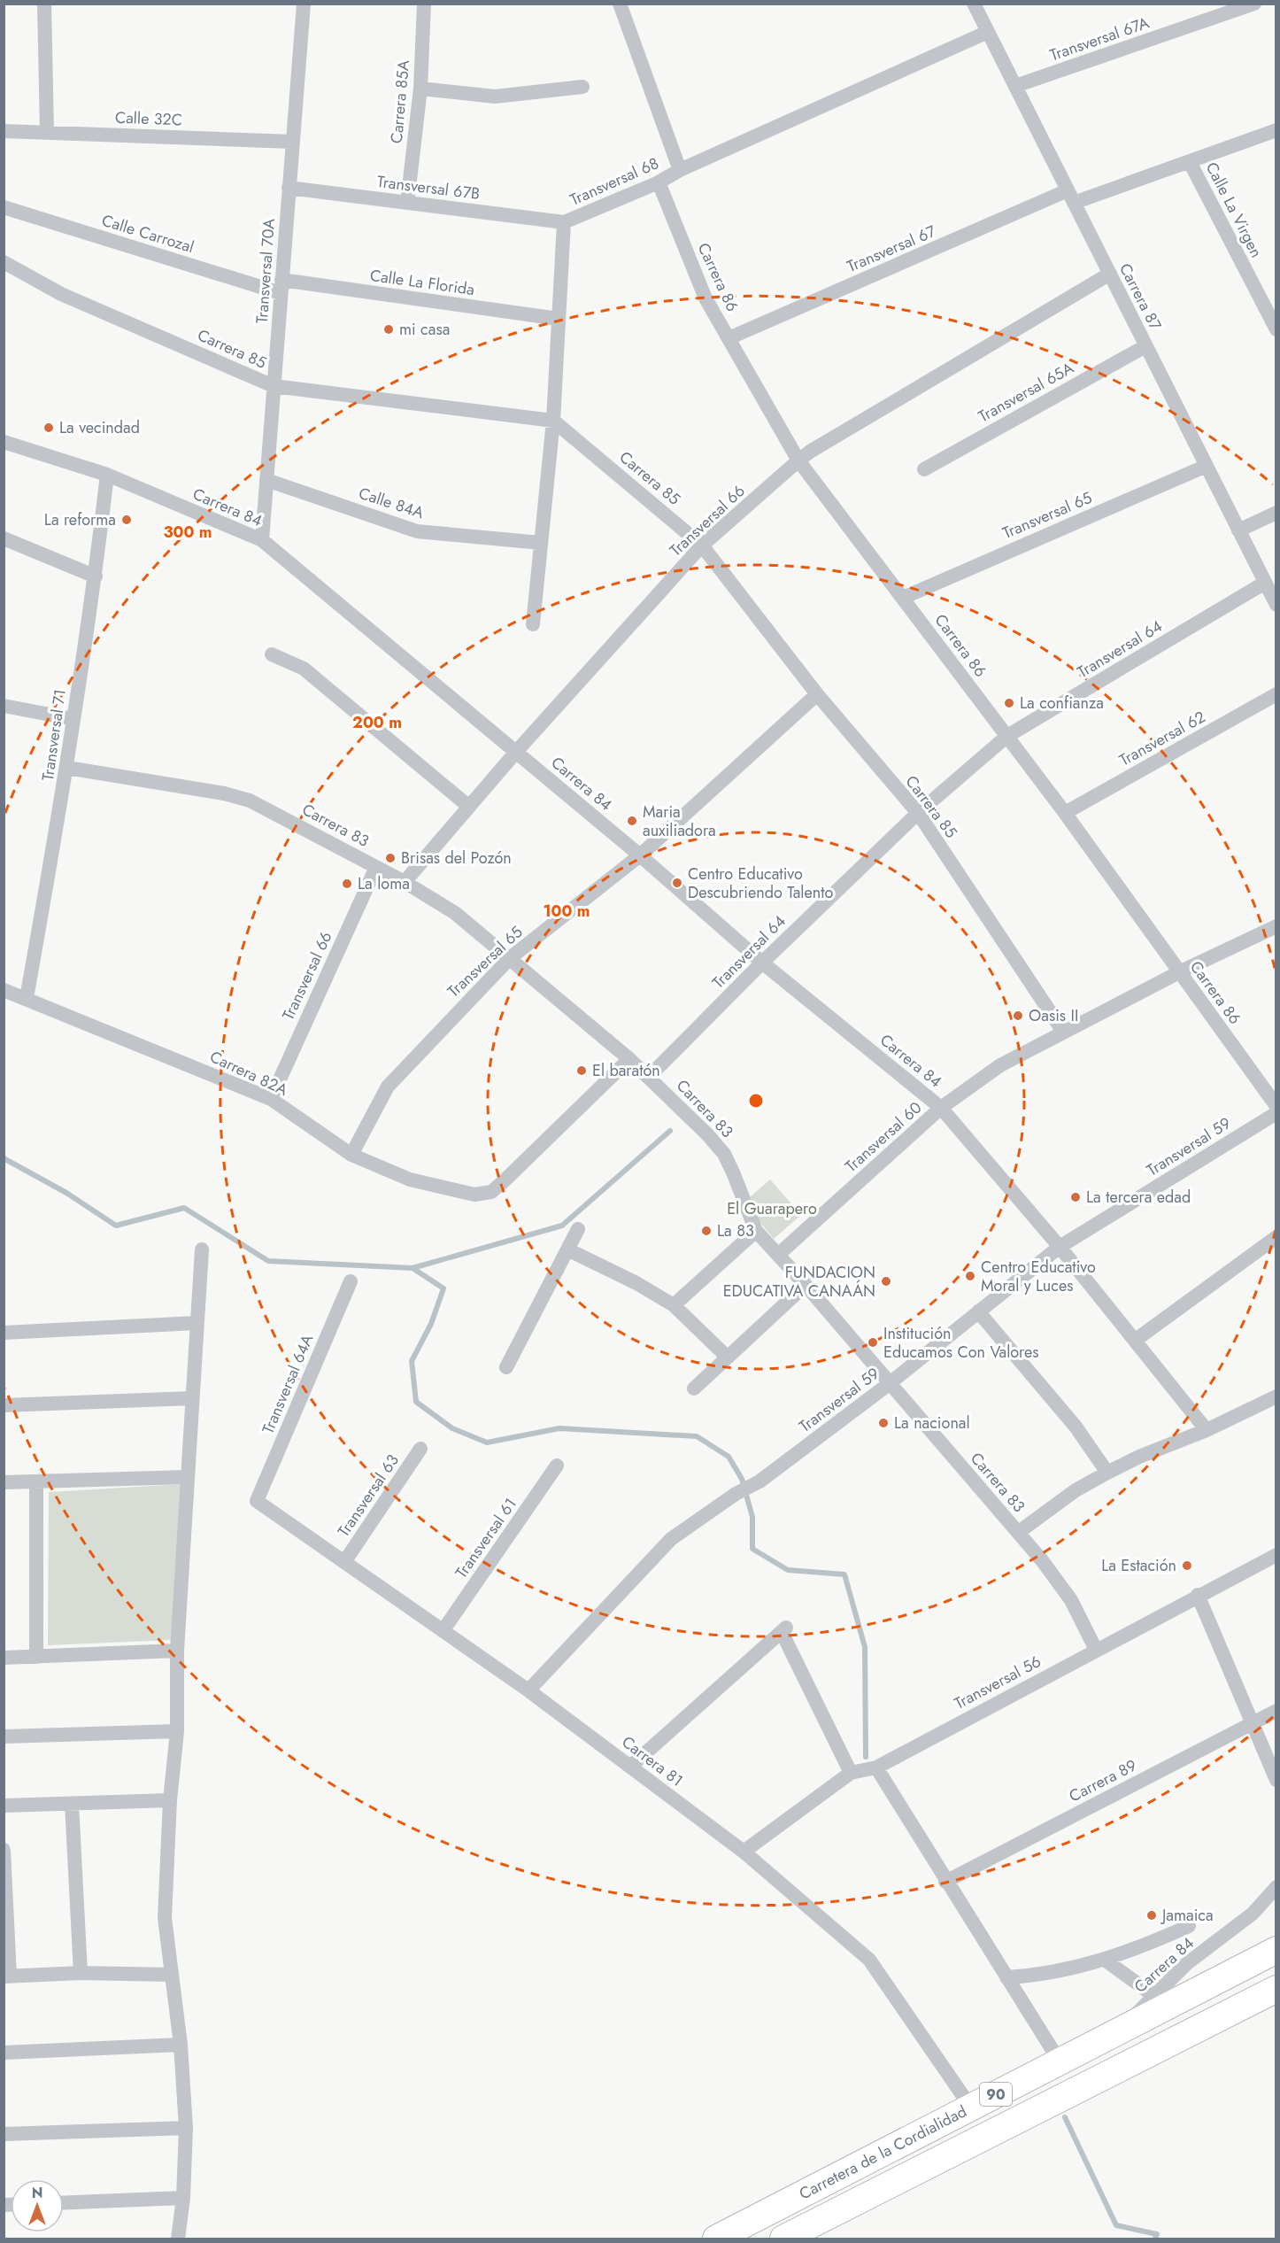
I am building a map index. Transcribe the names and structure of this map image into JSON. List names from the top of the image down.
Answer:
{
  "streets": {
    "highway": ["90", "Carretera de la Cordialidad"],
    "street": [
      "Transversal 67A",
      "Carrera 85A",
      "Calle 32C",
      "Transversal 68",
      "Transversal 67B",
      "Calle La Virgen",
      "Calle Carrozal",
      "Transversal 67",
      "Transversal 70A",
      "Carrera 86",
      "Calle La Florida",
      "Carrera 87",
      "Carrera 85",
      "Transversal 65A",
      "Calle 84A",
      "Carrera 84",
      "Transversal 65",
      "Transversal 66",
      "Transversal 64",
      "Transversal 71",
      "Transversal 62",
      "Carrera 83",
      "Carrera 82A",
      "Transversal 60",
      "Transversal 59",
      "Transversal 64A",
      "Transversal 63",
      "Transversal 61",
      "Transversal 56",
      "Carrera 81",
      "Carrera 89"
    ]
  },
  "crossings": [
    ["Transversal 67A", "Carrera 87"],
    ["Carrera 85A", "Transversal 67B"],
    ["Calle 32C", "Transversal 70A"],
    ["Transversal 68", "Transversal 67B"],
    ["Transversal 68", "Carrera 86"],
    ["Transversal 68", "Calle La Florida"],
    ["Transversal 68", "Carrera 87"],
    ["Transversal 68", "Carrera 85"],
    ["Transversal 68", "Calle 84A"],
    ["Transversal 67B", "Transversal 70A"],
    ["Calle La Virgen", "Transversal 67"],
    ["Calle Carrozal", "Transversal 70A"],
    ["Calle Carrozal", "Calle La Florida"],
    ["Transversal 67", "Carrera 86"],
    ["Transversal 67", "Carrera 87"],
    ["Transversal 70A", "Calle La Florida"],
    ["Transversal 70A", "Carrera 85"],
    ["Transversal 70A", "Calle 84A"],
    ["Transversal 70A", "Carrera 84"],
    ["Carrera 86", "Transversal 65"],
    ["Carrera 86", "Transversal 66"],
    ["Carrera 86", "Transversal 64"],
    ["Carrera 86", "Transversal 62"],
    ["Carrera 86", "Transversal 60"],
    ["Carrera 87", "Transversal 65A"],
    ["Carrera 87", "Transversal 65"],
    ["Carrera 87", "Transversal 66"],
    ["Carrera 87", "Transversal 64"],
    ["Carrera 85", "Transversal 65"],
    ["Carrera 85", "Transversal 66"],
    ["Carrera 85", "Transversal 64"],
    ["Carrera 85", "Transversal 60"],
    ["Carrera 84", "Transversal 65"],
    ["Carrera 84", "Transversal 66"],
    ["Carrera 84", "Transversal 64"],
    ["Carrera 84", "Transversal 71"],
    ["Carrera 84", "Transversal 60"],
    ["Carrera 84", "Transversal 59"],
    ["Carrera 84", "Carretera de la Cordialidad"],
    ["Transversal 65", "Carrera 83"],
    ["Transversal 65", "Carrera 82A"],
    ["Transversal 66", "Carrera 83"],
    ["Transversal 66", "Carrera 82A"],
    ["Transversal 64", "Carrera 83"],
    ["Transversal 71", "Carrera 83"],
    ["Transversal 71", "Carrera 82A"],
    ["Carrera 83", "Carrera 82A"],
    ["Carrera 83", "Transversal 60"],
    ["Carrera 83", "Transversal 59"],
    ["Carrera 83", "Transversal 56"],
    ["Transversal 59", "Carrera 81"],
    ["Transversal 64A", "Carrera 81"],
    ["Transversal 63", "Carrera 81"],
    ["Transversal 61", "Carrera 81"],
    ["Transversal 56", "Carrera 81"],
    ["Carrera 81", "Carretera de la Cordialidad"]
  ],
  "parks": ["El Guarapero"],
  "places": [
    "mi casa",
    "La vecindad",
    "La reforma",
    "La confianza",
    "Maria auxiliadora",
    "Brisas del Pozón",
    "Centro Educativo Descubriendo Talento",
    "La loma",
    "Oasis II",
    "El baratón",
    "La tercera edad",
    "La 83",
    "Centro Educativo Moral y Luces",
    "FUNDACION EDUCATIVA CANAÁN",
    "Institución Educamos Con Valores",
    "La nacional",
    "La Estación",
    "Jamaica"
  ],
  "north": "top",
  "rings": ["300 m", "200 m", "100 m"]
}
